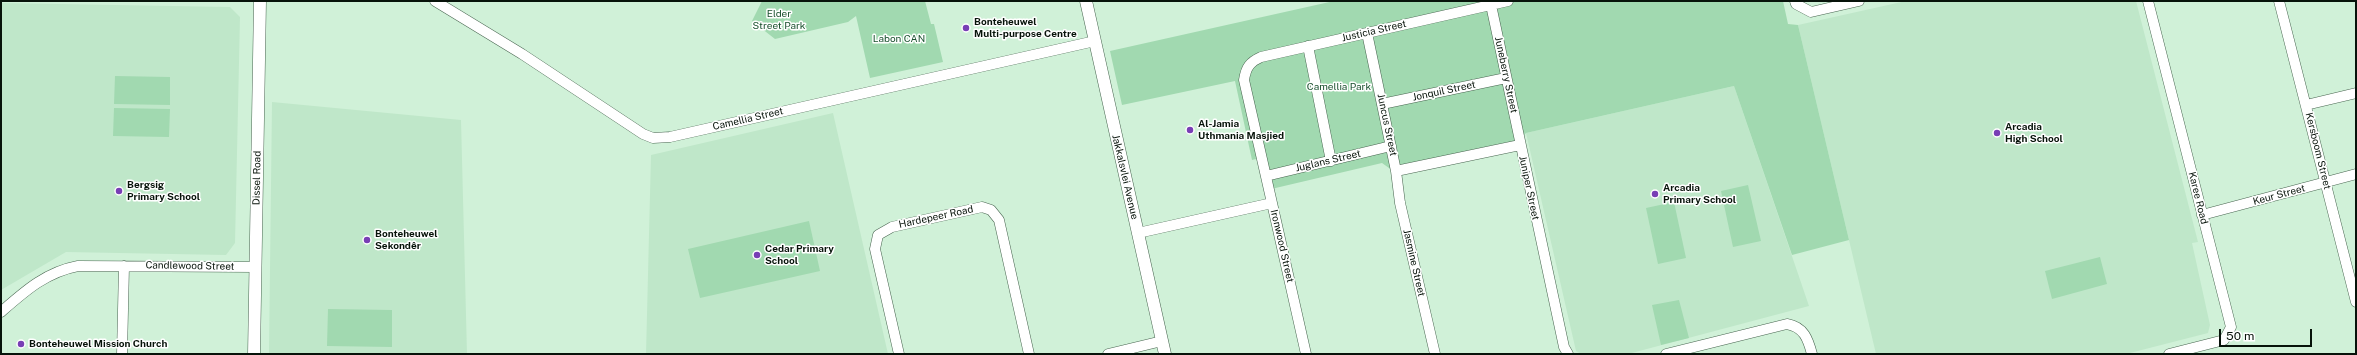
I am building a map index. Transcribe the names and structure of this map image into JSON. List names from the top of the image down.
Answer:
{
  "streets": {
    "street": [
      "Justicia Street",
      "Juneberry Street",
      "Jonquil Street",
      "Camellia Street",
      "Juncus Street",
      "Kersboom Street",
      "Juglans Street",
      "Jakkalsvlei Avenue",
      "Dissel Road",
      "Juniper Street",
      "Keur Street",
      "Karee Road",
      "Hardepeer Road",
      "Ironwood Street",
      "Jasmine Street",
      "Candlewood Street"
    ]
  },
  "crossings": [
    ["Justicia Street", "Juneberry Street"],
    ["Justicia Street", "Juncus Street"],
    ["Justicia Street", "Juglans Street"],
    ["Juneberry Street", "Jonquil Street"],
    ["Juneberry Street", "Juniper Street"],
    ["Jonquil Street", "Juncus Street"],
    ["Camellia Street", "Jakkalsvlei Avenue"],
    ["Juncus Street", "Juglans Street"],
    ["Juncus Street", "Juniper Street"],
    ["Juncus Street", "Jasmine Street"],
    ["Kersboom Street", "Keur Street"],
    ["Jakkalsvlei Avenue", "Ironwood Street"],
    ["Dissel Road", "Candlewood Street"],
    ["Juniper Street", "Jasmine Street"],
    ["Keur Street", "Karee Road"]
  ],
  "parks": ["Elder Street Park", "Labon CAN", "Camellia Park"],
  "places": [
    "Bonteheuwel Multi-purpose Centre",
    "Al-Jamia Uthmania Masjied",
    "Arcadia High School",
    "Bergsig Primary School",
    "Arcadia Primary School",
    "Bonteheuwel Sekondêr",
    "Cedar Primary School",
    "Bonteheuwel Mission Church"
  ],
  "scale_bar": "50 m"
}
